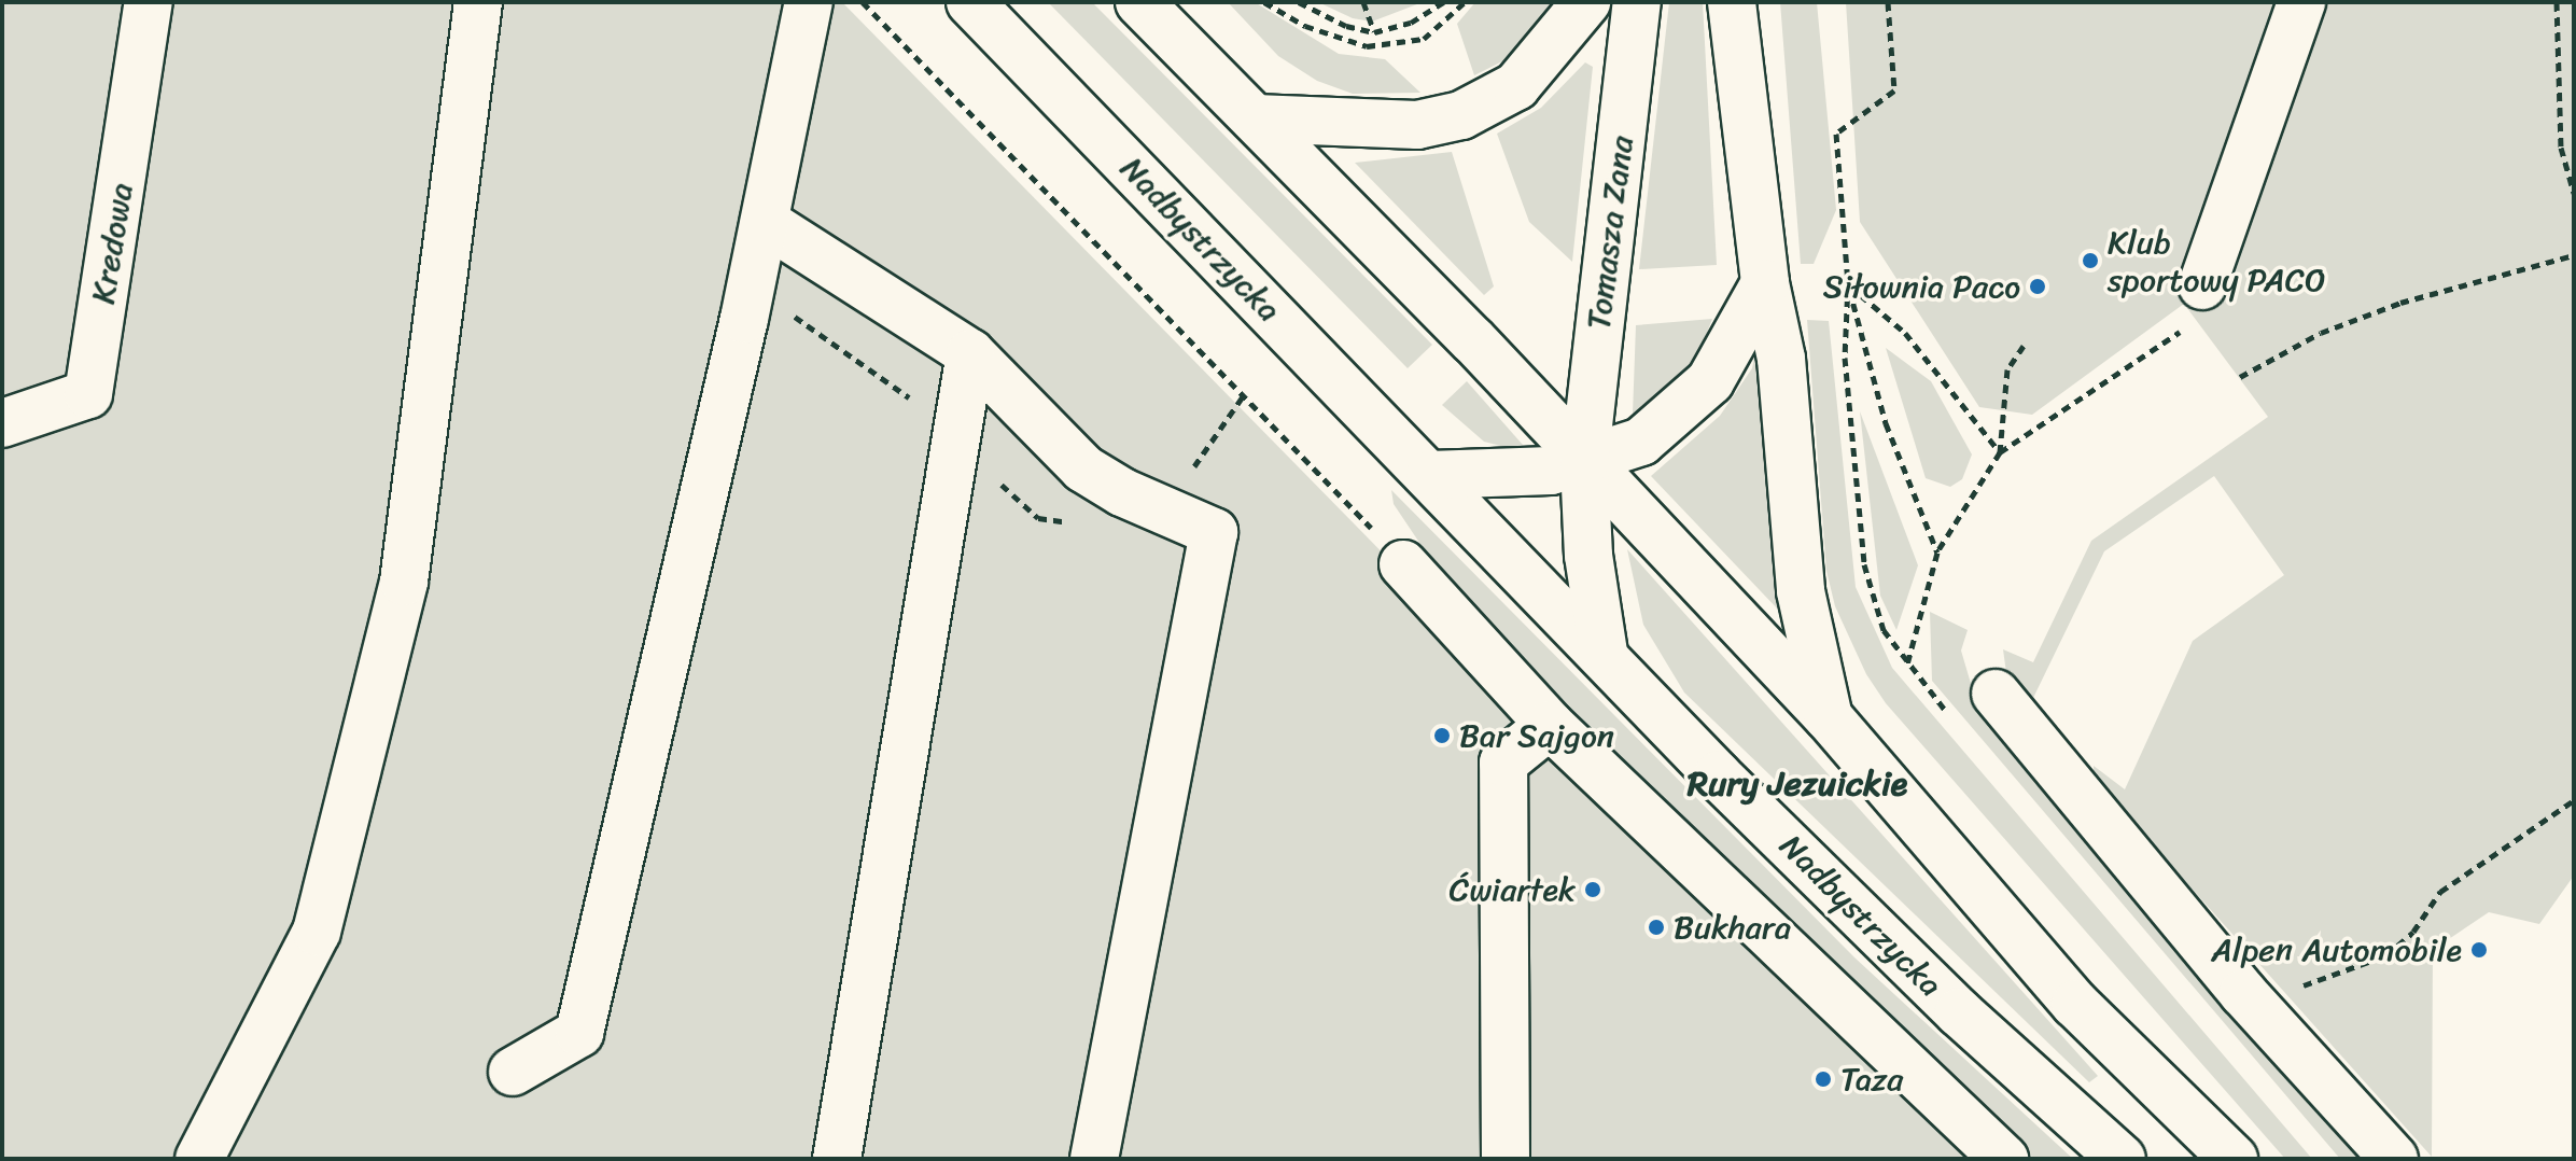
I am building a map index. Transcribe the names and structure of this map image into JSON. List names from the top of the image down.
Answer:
{
  "streets": {
    "street": ["Tomasza Zana", "Nadbystrzycka", "Kredowa"]
  },
  "crossings": [
    ["Tomasza Zana", "Nadbystrzycka"]
  ],
  "districts": ["Rury Jezuickie"],
  "places": [
    "Klub sportowy PACO",
    "Siłownia Paco",
    "Bar Sajgon",
    "Ćwiartek",
    "Bukhara",
    "Alpen Automobile",
    "Taza"
  ]
}
